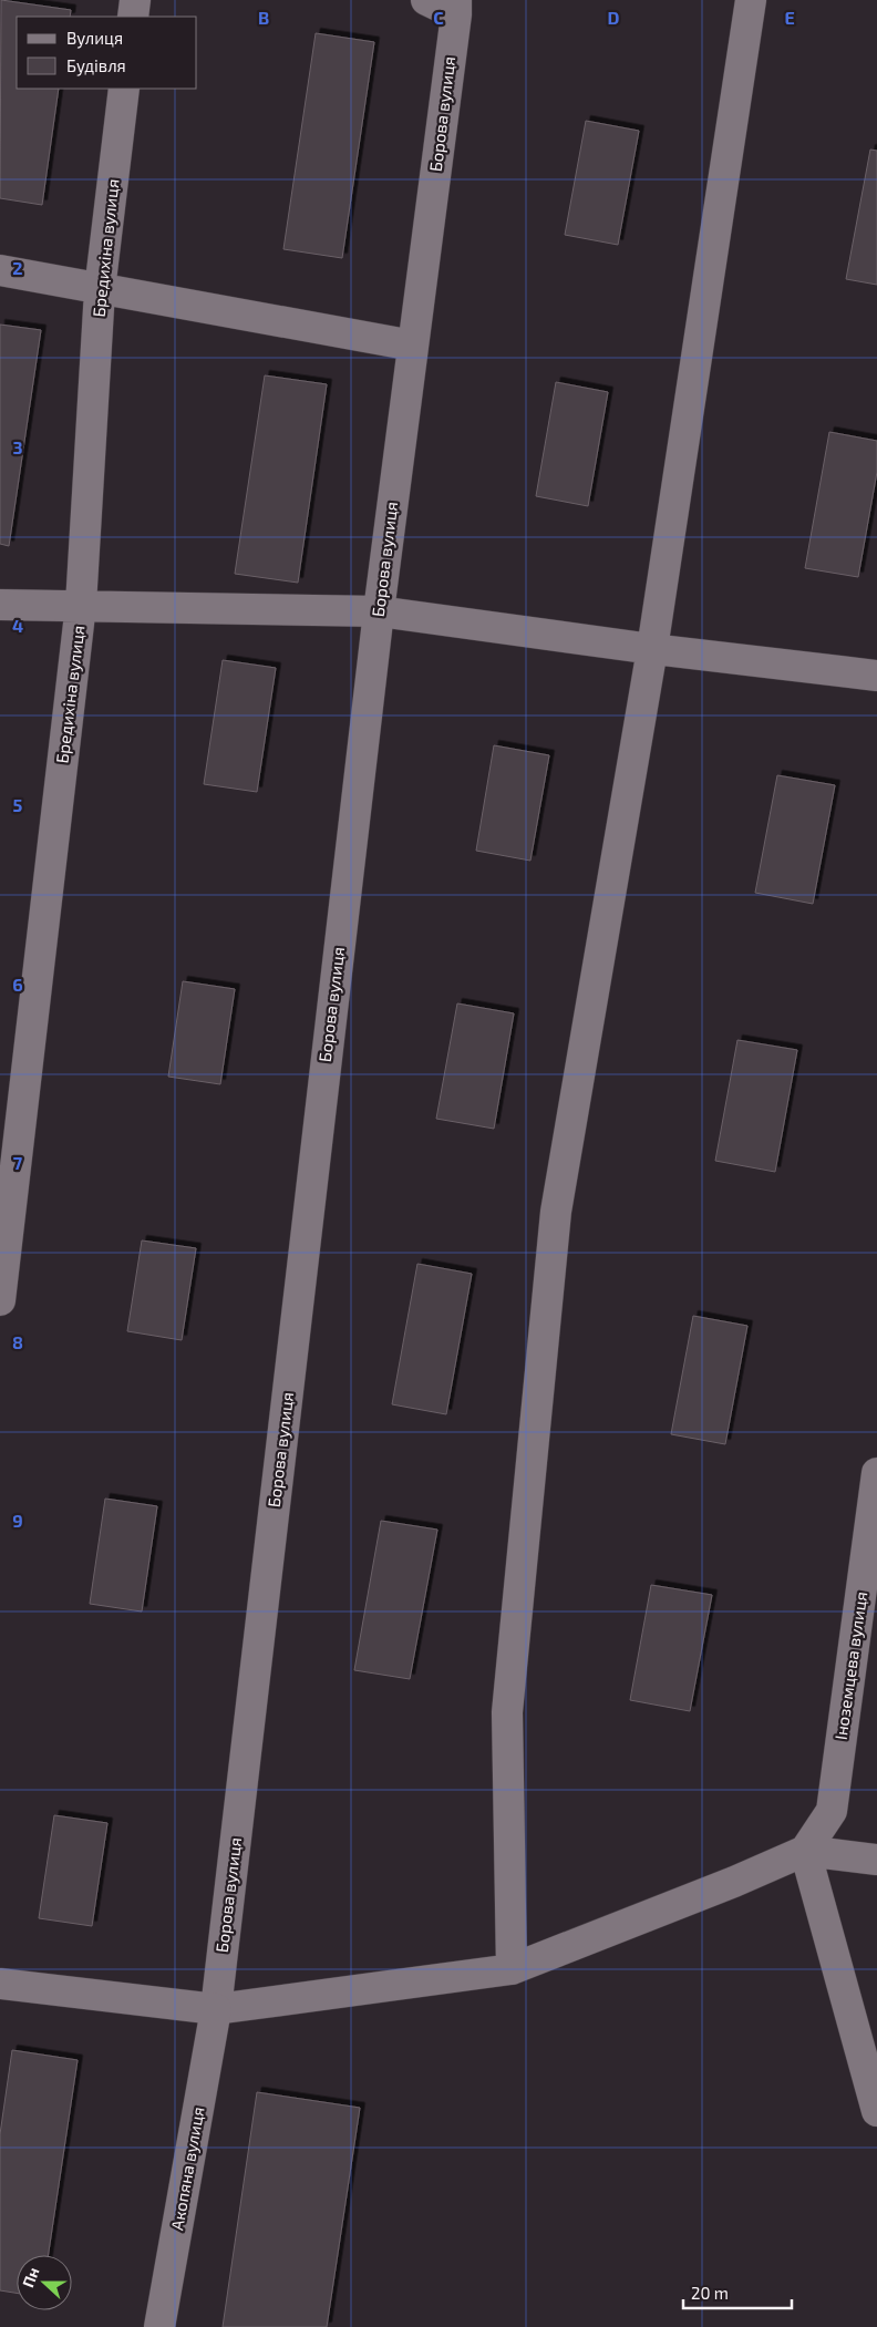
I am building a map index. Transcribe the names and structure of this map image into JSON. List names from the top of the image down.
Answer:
{
  "streets": {
    "street": [
      "Борова вулиця",
      "Бредихіна вулиця",
      "Іноземцева вулиця",
      "Акопяна вулиця"
    ]
  },
  "crossings": [
    ["Борова вулиця", "Акопяна вулиця"]
  ],
  "legend": ["Вулиця", "Будівля"],
  "scale_bar": "20 m",
  "north": "left",
  "grid": {
    "columns": [
      "B",
      "C",
      "D",
      "E"
    ],
    "rows": [
      "2",
      "3",
      "4",
      "5",
      "6",
      "7",
      "8",
      "9"
    ]
  }
}
